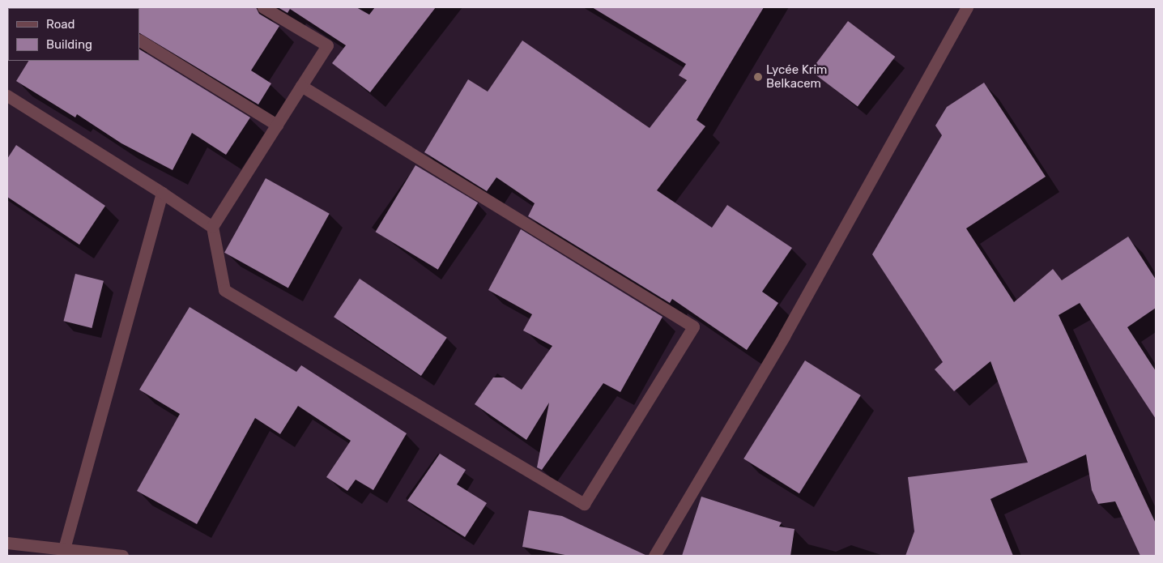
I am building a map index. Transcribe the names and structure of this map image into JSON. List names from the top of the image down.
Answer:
{
  "places": ["Lycée Krim Belkacem"],
  "legend": ["Road", "Building"]
}
